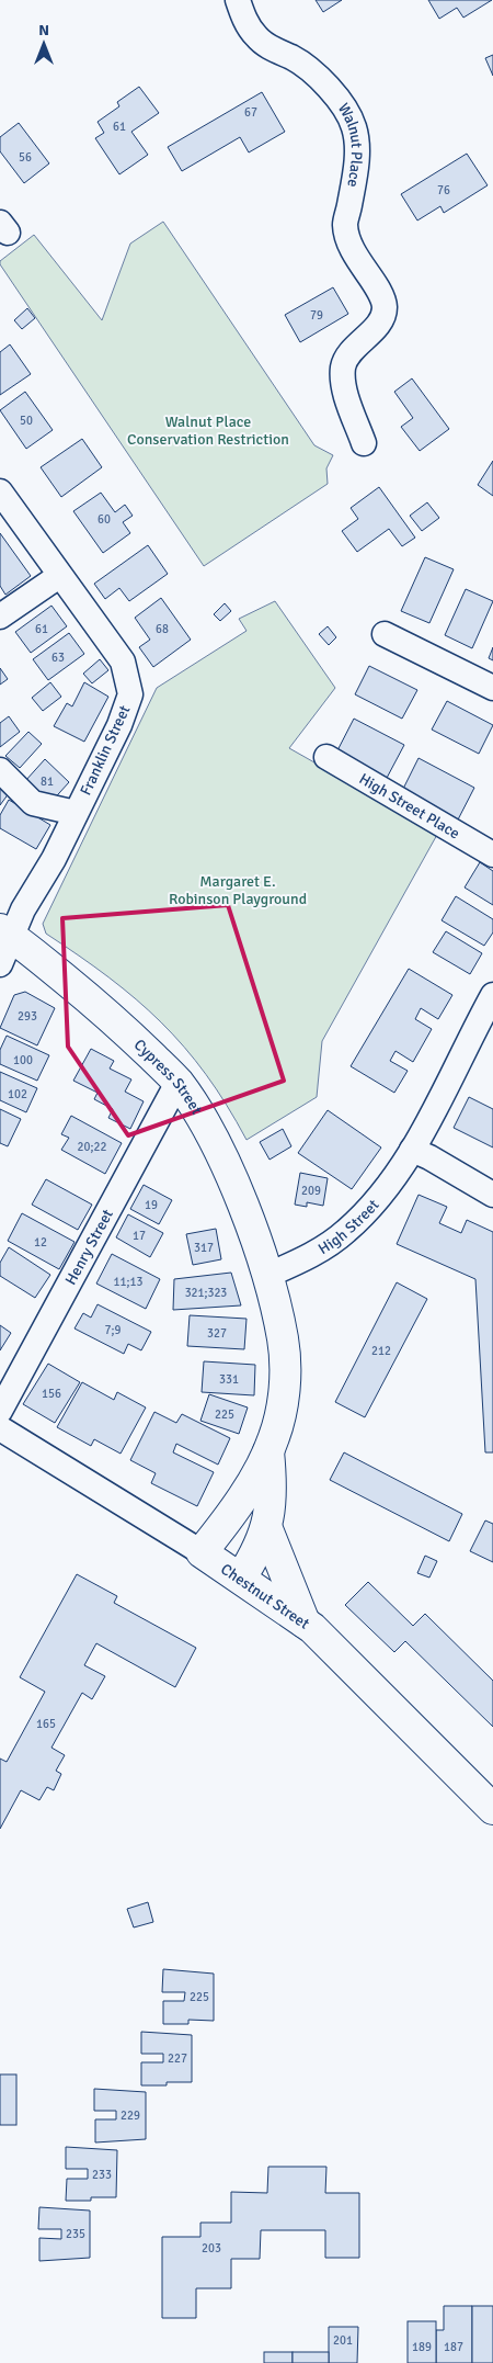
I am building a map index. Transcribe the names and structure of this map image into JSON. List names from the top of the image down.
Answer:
{
  "streets": {
    "main road": ["Cypress Street", "Chestnut Street"],
    "street": [
      "Walnut Place",
      "Franklin Street",
      "High Street Place",
      "High Street",
      "Henry Street"
    ]
  },
  "crossings": [
    ["Franklin Street", "Cypress Street"],
    ["Cypress Street", "High Street"],
    ["Cypress Street", "Henry Street"]
  ],
  "parks": ["Walnut Place Conservation Restriction", "Margaret E. Robinson Playground"],
  "house_numbers": [
    "67",
    "61",
    "56",
    "76",
    "79",
    "50",
    "60",
    "61",
    "68",
    "63",
    "81",
    "293",
    "100",
    "102",
    "20;22",
    "209",
    "19",
    "17",
    "12",
    "317",
    "11;13",
    "321;323",
    "7;9",
    "327",
    "212",
    "331",
    "156",
    "225",
    "165",
    "225",
    "227",
    "229",
    "233",
    "235",
    "203",
    "201",
    "189",
    "187"
  ],
  "north": "top"
}
